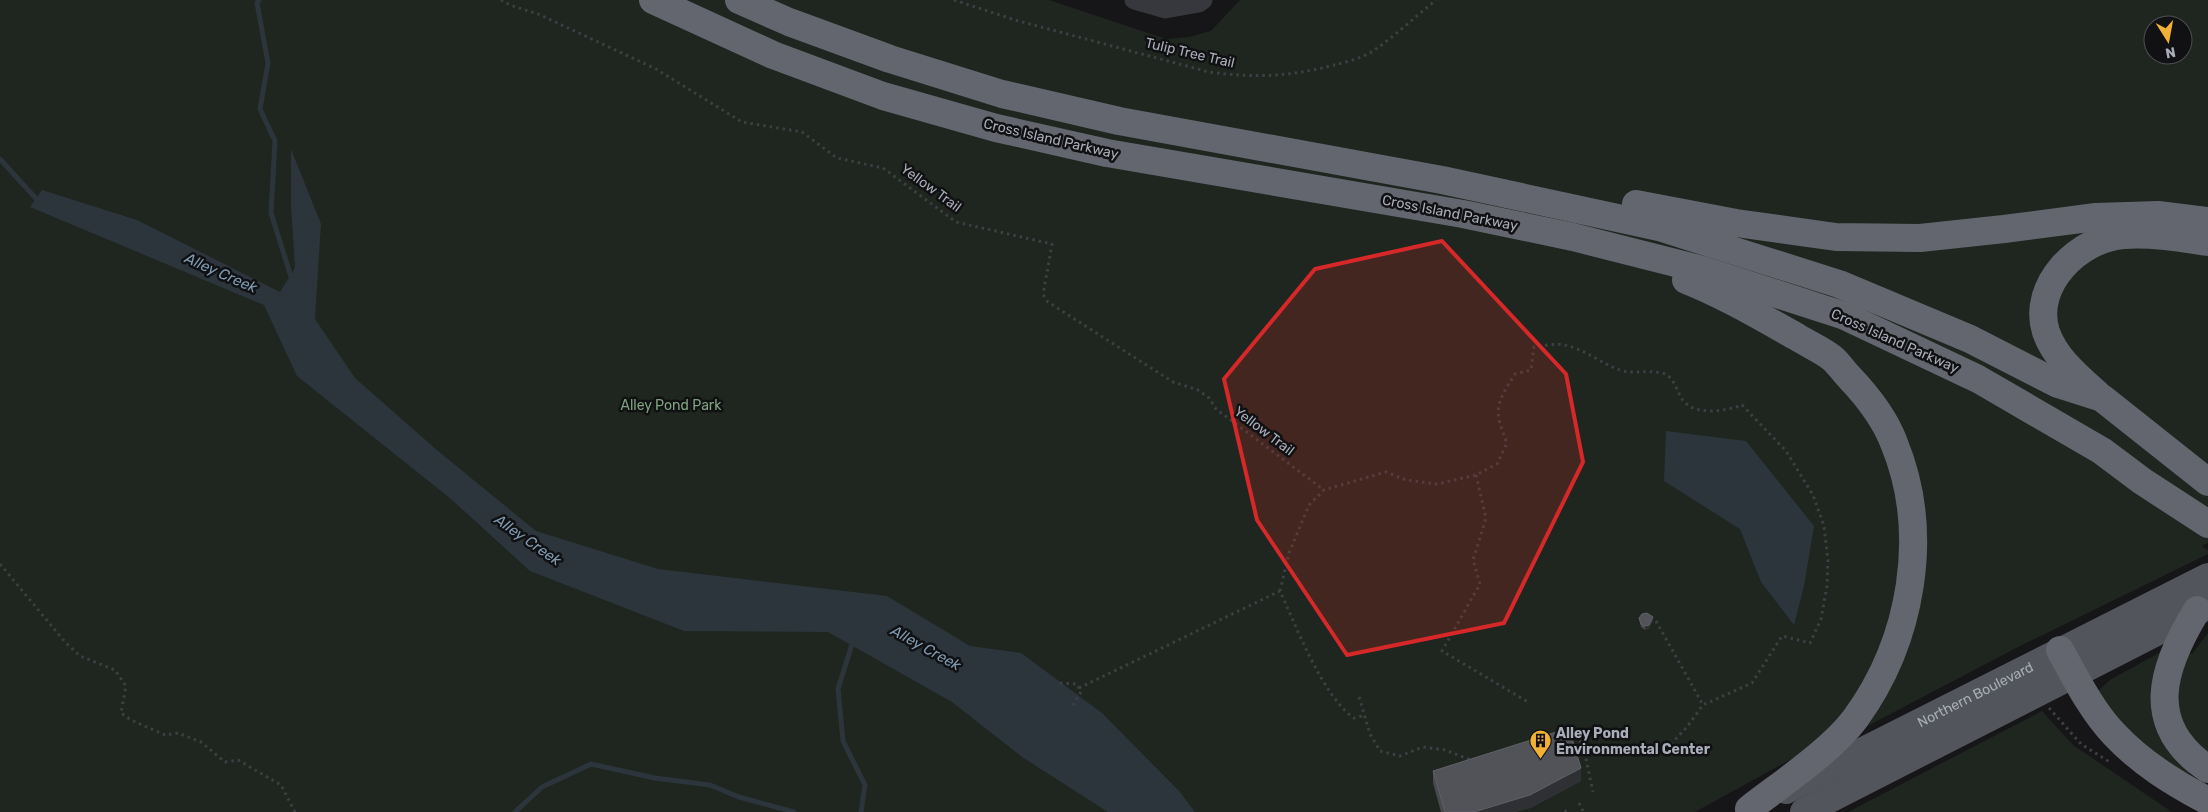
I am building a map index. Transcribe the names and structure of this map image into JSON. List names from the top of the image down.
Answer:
{
  "streets": {
    "highway": ["Cross Island Parkway"],
    "main road": ["Northern Boulevard"],
    "path": ["Tulip Tree Trail", "Yellow Trail"]
  },
  "water": ["Alley Creek"],
  "parks": ["Alley Pond Park"],
  "places": {
    "building": ["Alley Pond Environmental Center"]
  },
  "north": "bottom"
}
